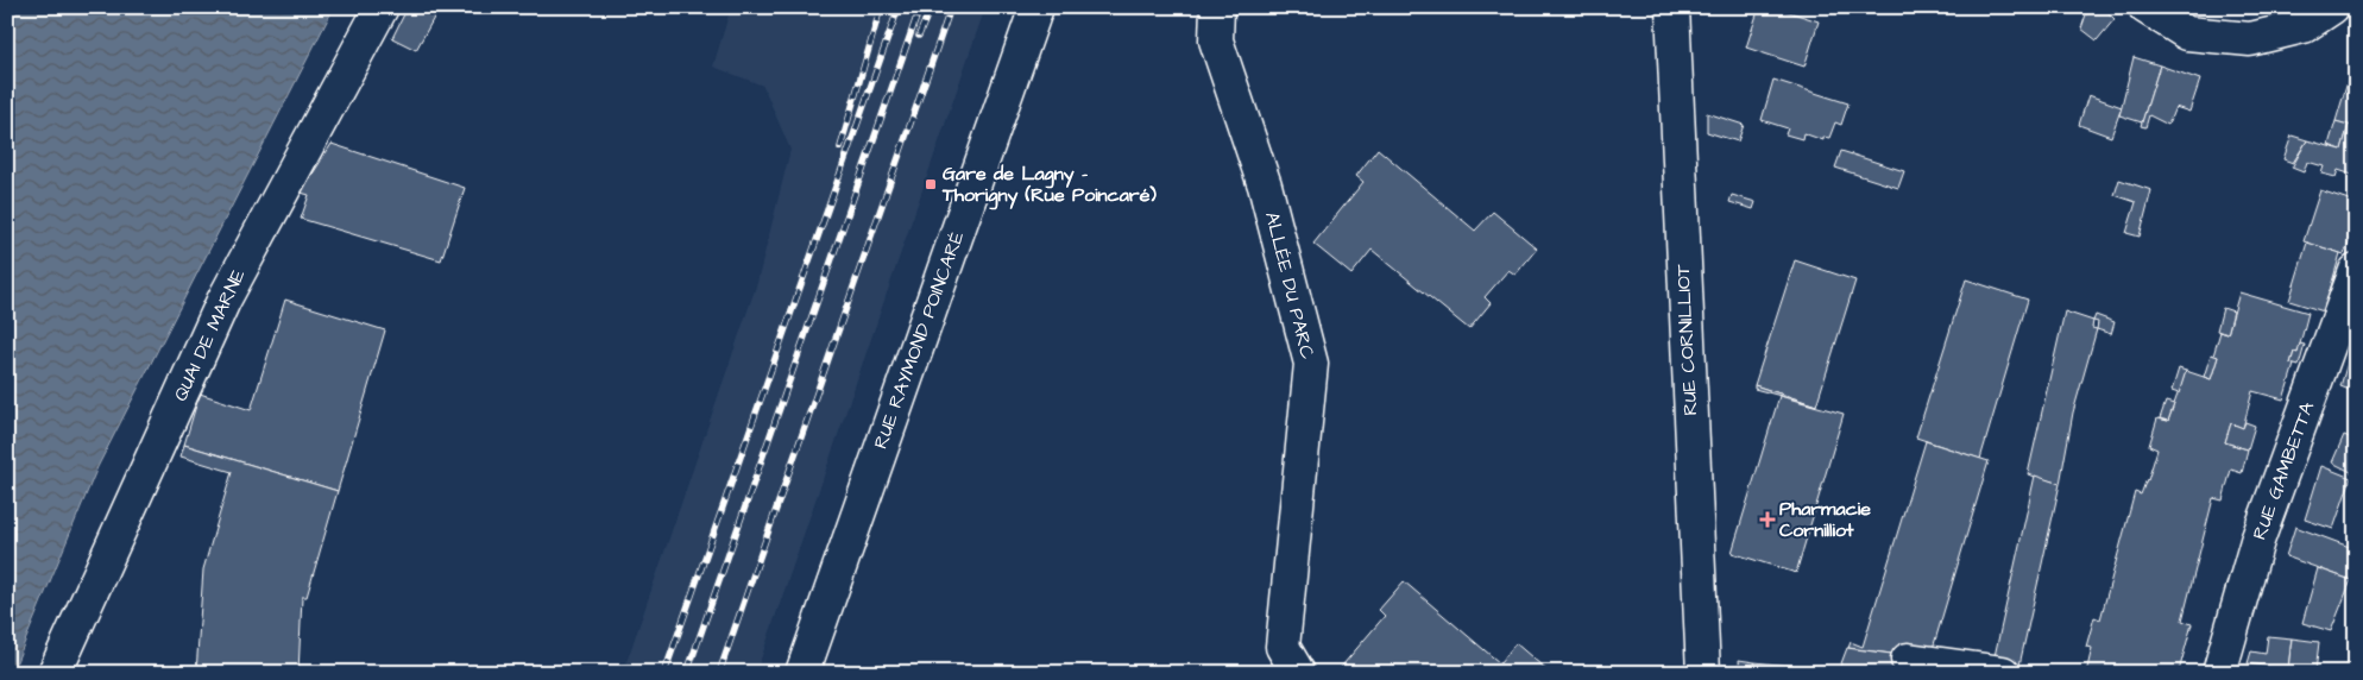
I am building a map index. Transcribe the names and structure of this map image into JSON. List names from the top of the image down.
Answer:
{
  "streets": {
    "street": [
      "ALLÉE DU PARC",
      "QUAI DE MARNE",
      "RUE RAYMOND POINCARÉ",
      "RUE CORNILLIOT",
      "RUE GAMBETTA"
    ]
  },
  "places": {
    "transit": ["Gare de Lagny - Thorigny (Rue Poincaré)"],
    "health": ["Pharmacie Cornilliot"]
  }
}
